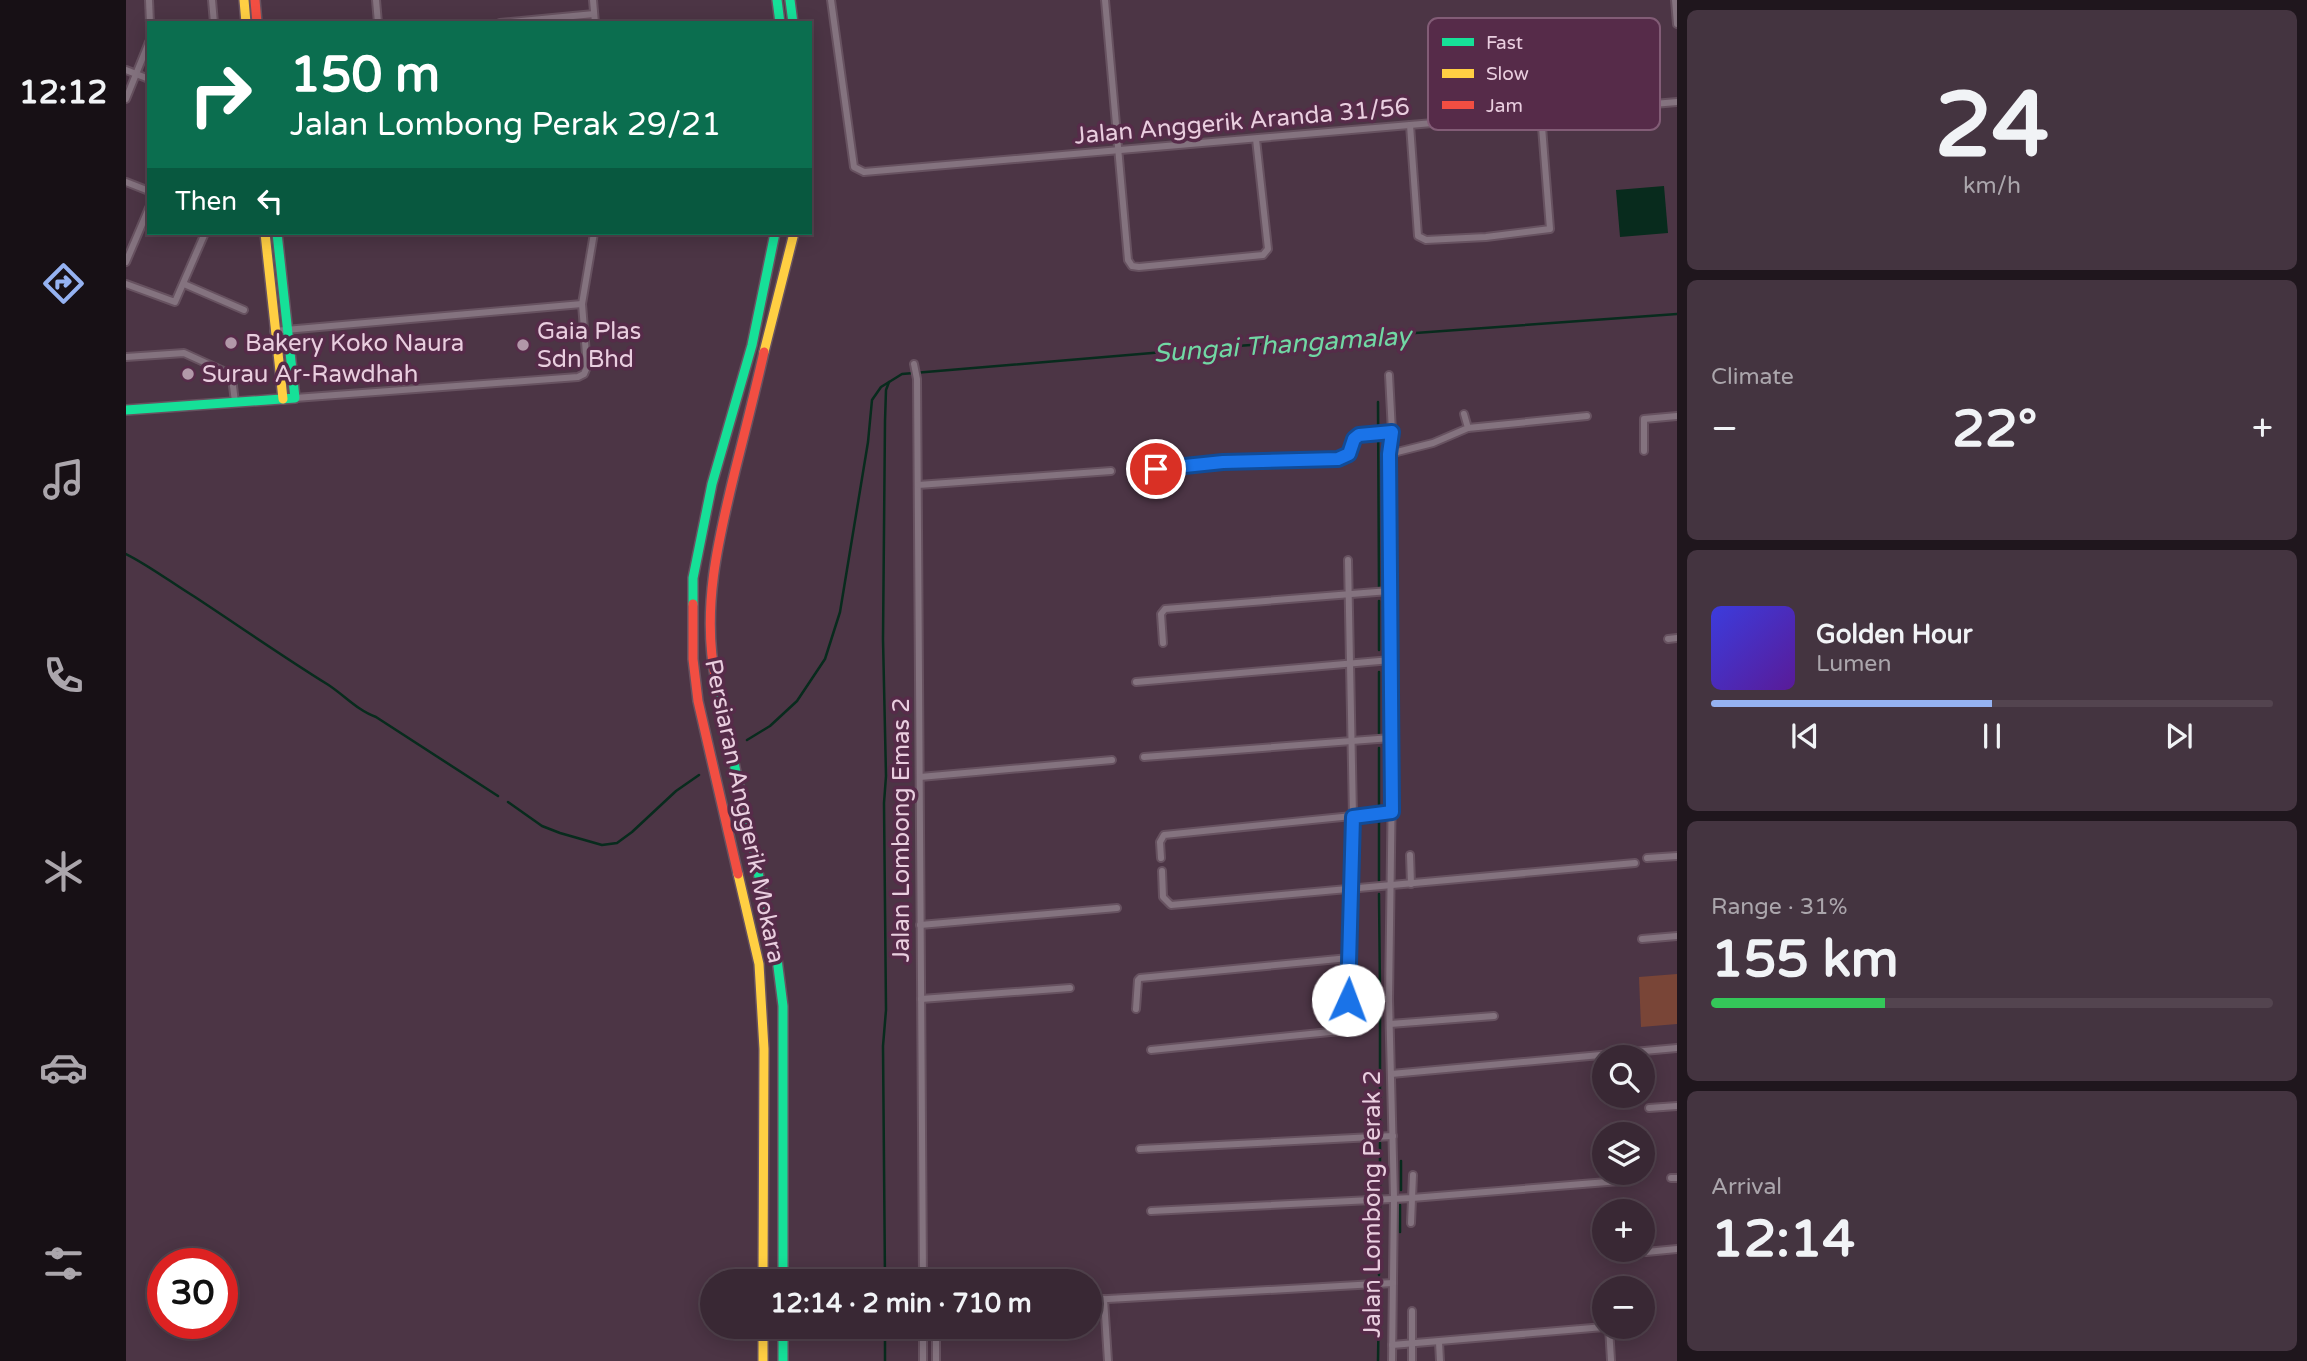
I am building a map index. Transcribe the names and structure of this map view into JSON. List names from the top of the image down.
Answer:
{
  "streets": {
    "main road": ["Persiaran Anggerik Mokara"],
    "street": ["Jalan Anggerik Aranda 31/56", "Jalan Lombong Emas 2", "Jalan Lombong Perak 2"]
  },
  "water": ["Sungai Thangamalay"],
  "places": ["Bakery Koko Naura", "Gaia Plas Sdn Bhd", "Surau Ar-Rawdhah"],
  "legend": ["Fast", "Slow", "Jam"],
  "page": {
    "tabs": "12:12",
    "tile": [
      ["24", "km/h"],
      "Climate",
      ["Range · 31%", "155 km"],
      ["Arrival", "12:14"]
    ],
    "turn": ["150 m", "Jalan Lombong Perak 29/21"],
    "then": "Then",
    "heat": ["−", "22°", "+"],
    "song": ["Golden Hour", "Lumen"],
    "map_buttons": ["+", "−"],
    "limit": "30",
    "trip": "12:14 · 2 min · 710 m"
  }
}
